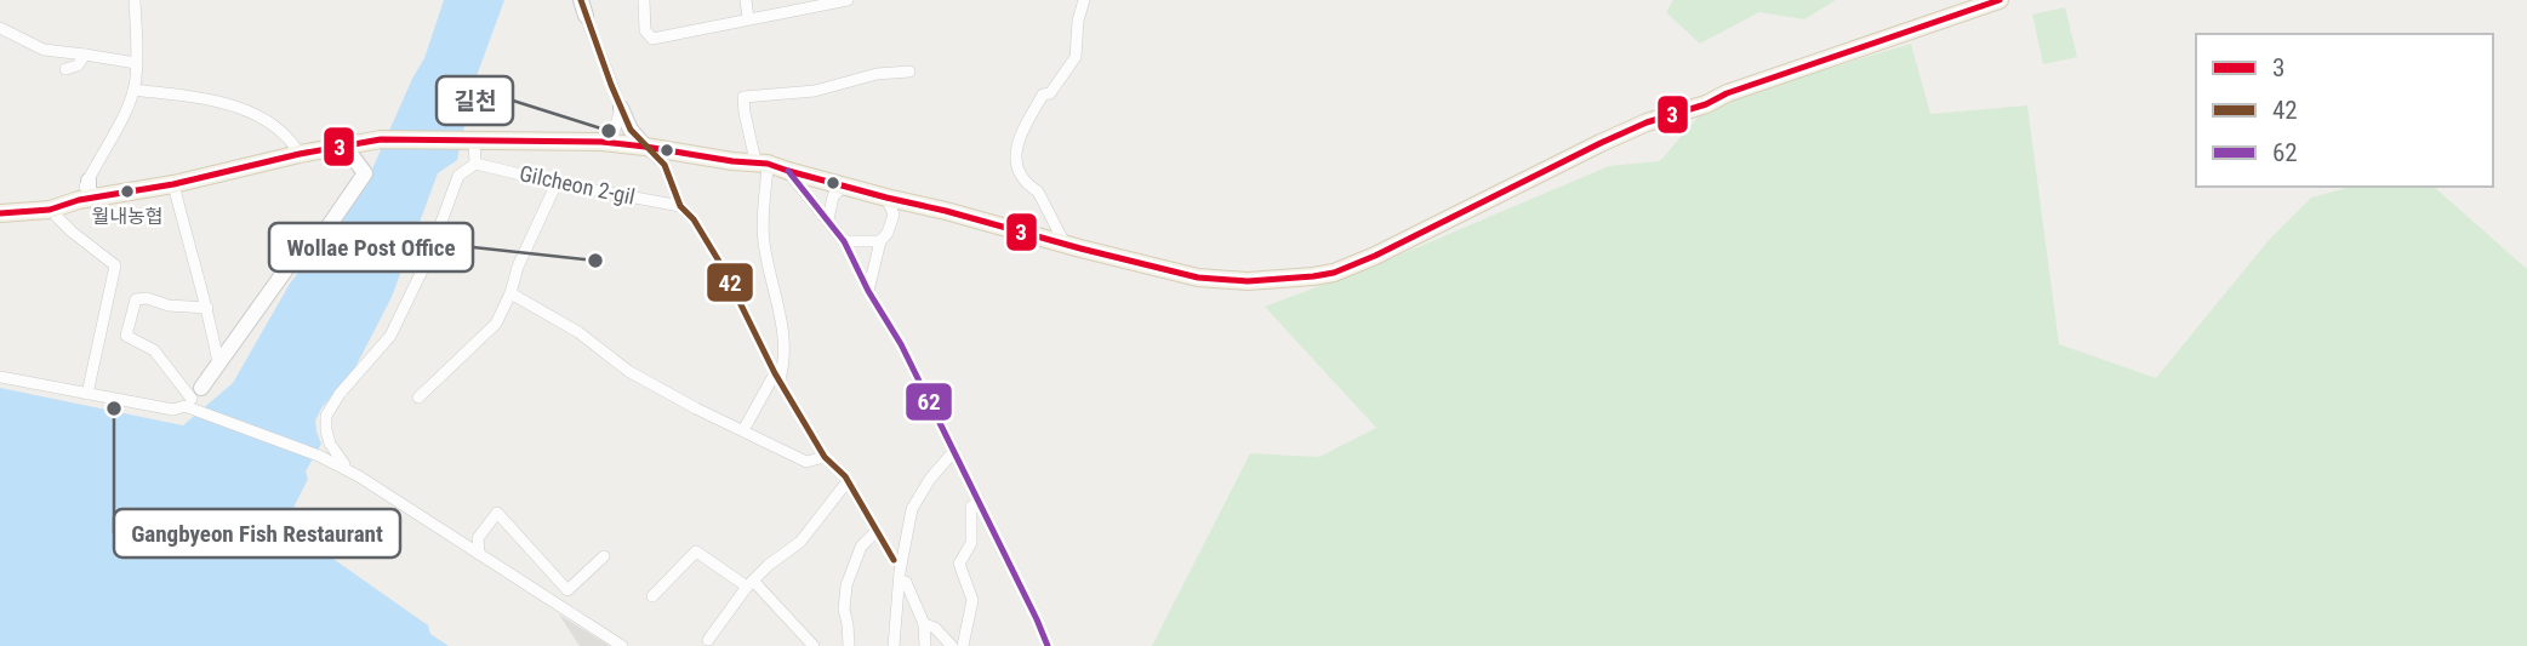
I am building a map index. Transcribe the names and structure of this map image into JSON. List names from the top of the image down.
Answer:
{
  "streets": {
    "street": ["Gilcheon 2-gil"]
  },
  "places": [
    "길천",
    "월내농협",
    "Wollae Post Office",
    "Gangbyeon Fish Restaurant"
  ],
  "lines": ["transit line 3", "transit line 42", "transit line 62"],
  "legend": ["3", "42", "62"]
}
